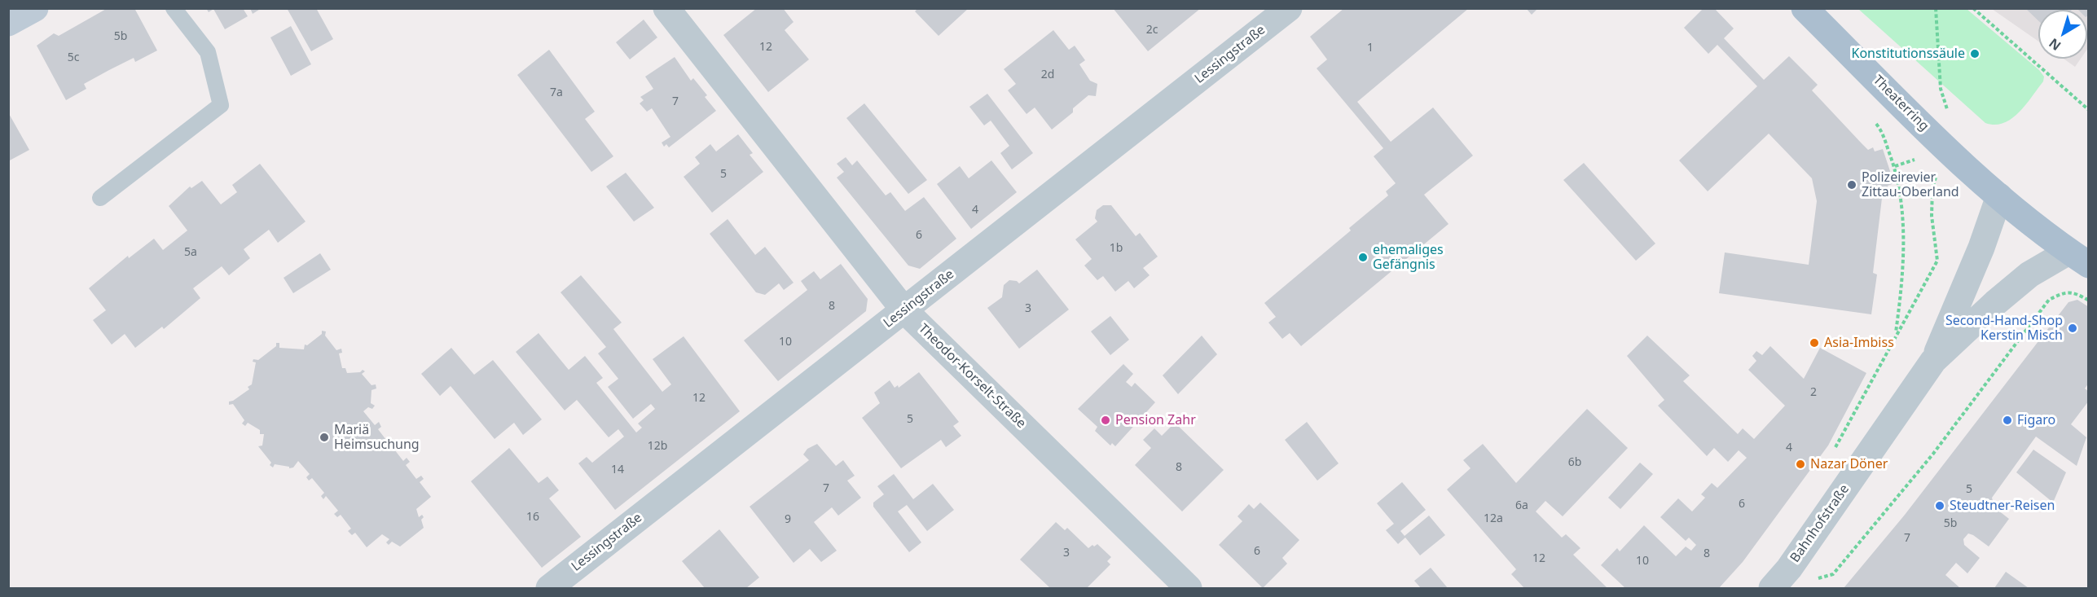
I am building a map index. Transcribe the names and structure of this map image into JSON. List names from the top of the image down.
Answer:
{
  "streets": {
    "main road": ["Theaterring"],
    "street": ["Lessingstraße", "Theodor-Korselt-Straße", "Bahnhofstraße"]
  },
  "crossings": [
    ["Lessingstraße", "Theodor-Korselt-Straße"],
    ["Theaterring", "Bahnhofstraße"]
  ],
  "places": [
    "Konstitutionssäule",
    "Polizeirevier Zittau-Oberland",
    "ehemaliges Gefängnis",
    "Second-Hand-Shop Kerstin Misch",
    "Asia-Imbiss",
    "Pension Zahr",
    "Figaro",
    "Mariä Heimsuchung",
    "Nazar Döner",
    "Steudtner-Reisen"
  ],
  "house_numbers": [
    "2c",
    "5b",
    "12",
    "1",
    "5c",
    "2d",
    "7a",
    "7",
    "5",
    "4",
    "6",
    "1b",
    "5a",
    "8",
    "3",
    "10",
    "2",
    "12",
    "5",
    "12b",
    "4",
    "6b",
    "8",
    "14",
    "7",
    "5",
    "6",
    "6a",
    "16",
    "12a",
    "9",
    "5b",
    "7",
    "6",
    "3",
    "8",
    "12",
    "10"
  ],
  "north": "bottom left"
}
